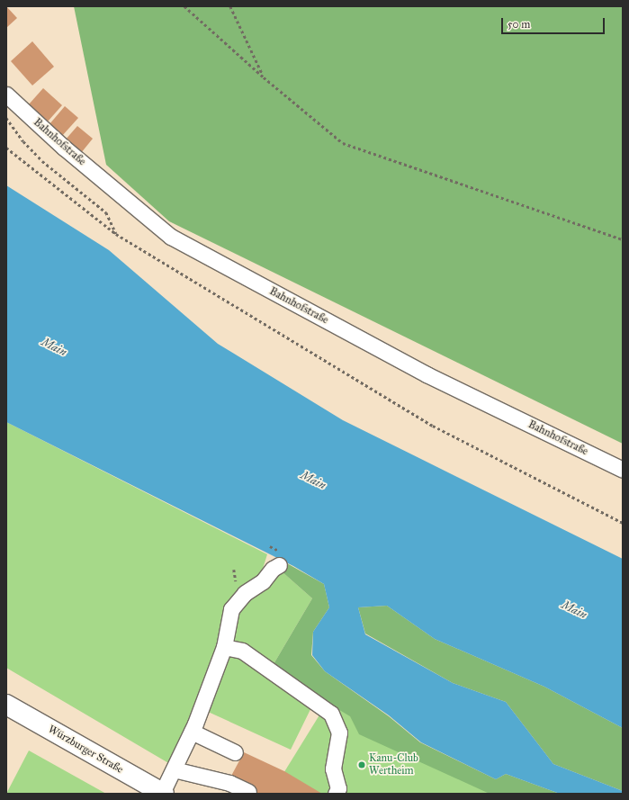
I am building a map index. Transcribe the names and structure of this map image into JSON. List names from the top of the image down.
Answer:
{
  "streets": {
    "main road": ["Würzburger Straße"],
    "street": ["Bahnhofstraße"]
  },
  "water": ["Main"],
  "places": ["Kanu-Club Wertheim"],
  "scale_bar": "50 m"
}
